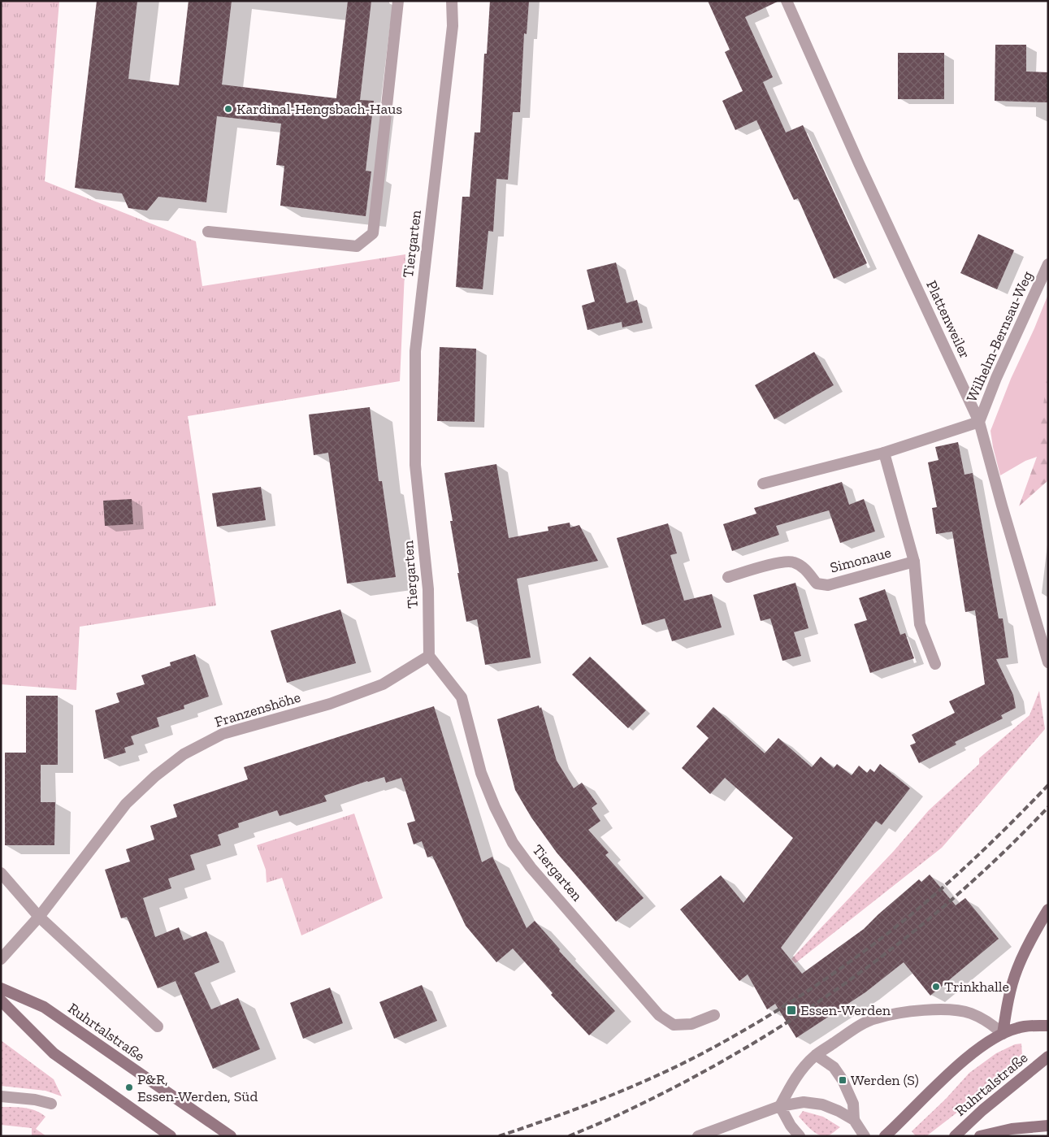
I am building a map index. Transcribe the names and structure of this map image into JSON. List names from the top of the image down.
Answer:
{
  "streets": {
    "main road": ["Ruhrtalstraße"],
    "street": [
      "Tiergarten",
      "Plattenweiler",
      "Wilhelm-Bernsau-Weg",
      "Simonaue",
      "Franzenshöhe"
    ]
  },
  "crossings": [
    ["Tiergarten", "Franzenshöhe"],
    ["Plattenweiler", "Wilhelm-Bernsau-Weg"]
  ],
  "places": {
    "other": ["Kardinal-Hengsbach-Haus", "Trinkhalle", "P&R, Essen-Werden, Süd"],
    "transit": ["Essen-Werden", "Werden (S)"]
  }
}
